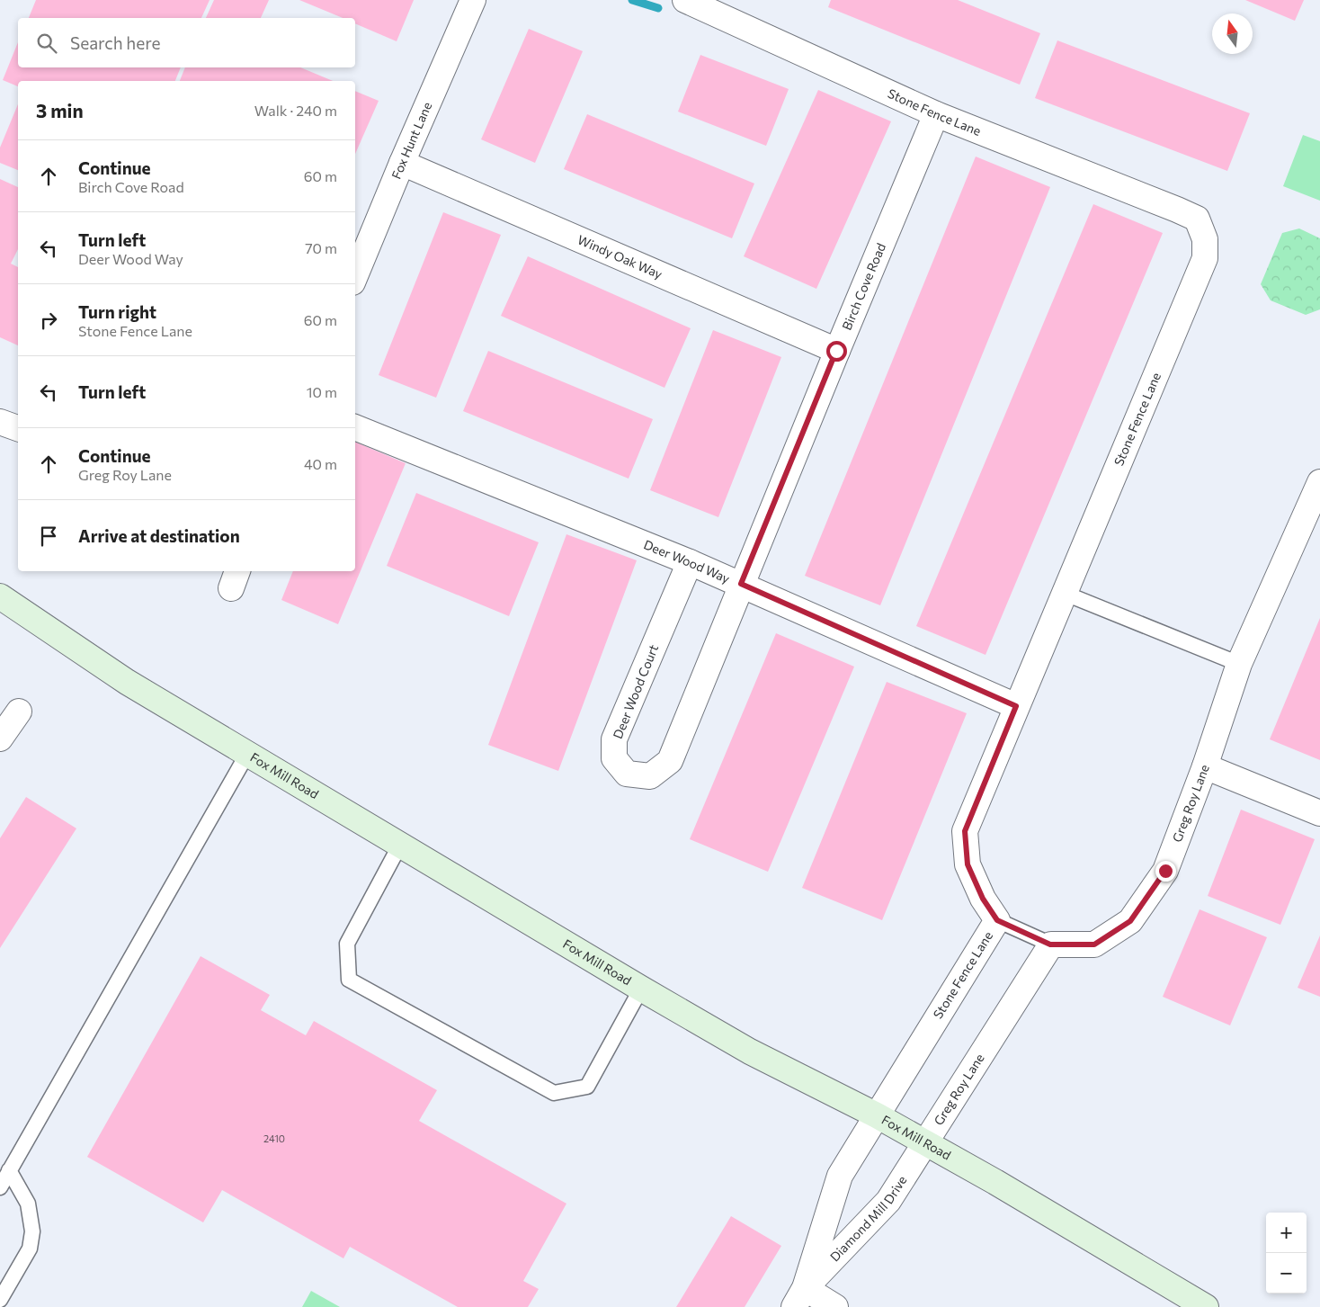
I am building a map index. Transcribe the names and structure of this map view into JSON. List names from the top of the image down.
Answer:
{
  "streets": {
    "street": [
      "Stone Fence Lane",
      "Fox Hunt Lane",
      "Windy Oak Way",
      "Birch Cove Road",
      "Deer Wood Way",
      "Deer Wood Court",
      "Fox Mill Road",
      "Greg Roy Lane",
      "Diamond Mill Drive"
    ]
  },
  "crossings": [
    ["Stone Fence Lane", "Birch Cove Road"],
    ["Stone Fence Lane", "Deer Wood Way"],
    ["Stone Fence Lane", "Fox Mill Road"],
    ["Stone Fence Lane", "Diamond Mill Drive"],
    ["Fox Hunt Lane", "Windy Oak Way"],
    ["Windy Oak Way", "Birch Cove Road"],
    ["Birch Cove Road", "Deer Wood Way"],
    ["Birch Cove Road", "Deer Wood Court"],
    ["Deer Wood Way", "Deer Wood Court"],
    ["Fox Mill Road", "Greg Roy Lane"],
    ["Fox Mill Road", "Diamond Mill Drive"],
    ["Greg Roy Lane", "Diamond Mill Drive"]
  ],
  "house_numbers": ["2410"],
  "north": "top",
  "page": {
    "search": "Search here",
    "heading": ["3 min", "Walk · 240 m"],
    "list": [
      ["Continue", "Birch Cove Road", "60 m"],
      ["Turn left", "Deer Wood Way", "70 m"],
      ["Turn right", "Stone Fence Lane", "60 m"],
      ["Turn left", "10 m"],
      ["Continue", "Greg Roy Lane", "40 m"],
      "Arrive at destination"
    ],
    "map_buttons": ["+", "−"]
  }
}
